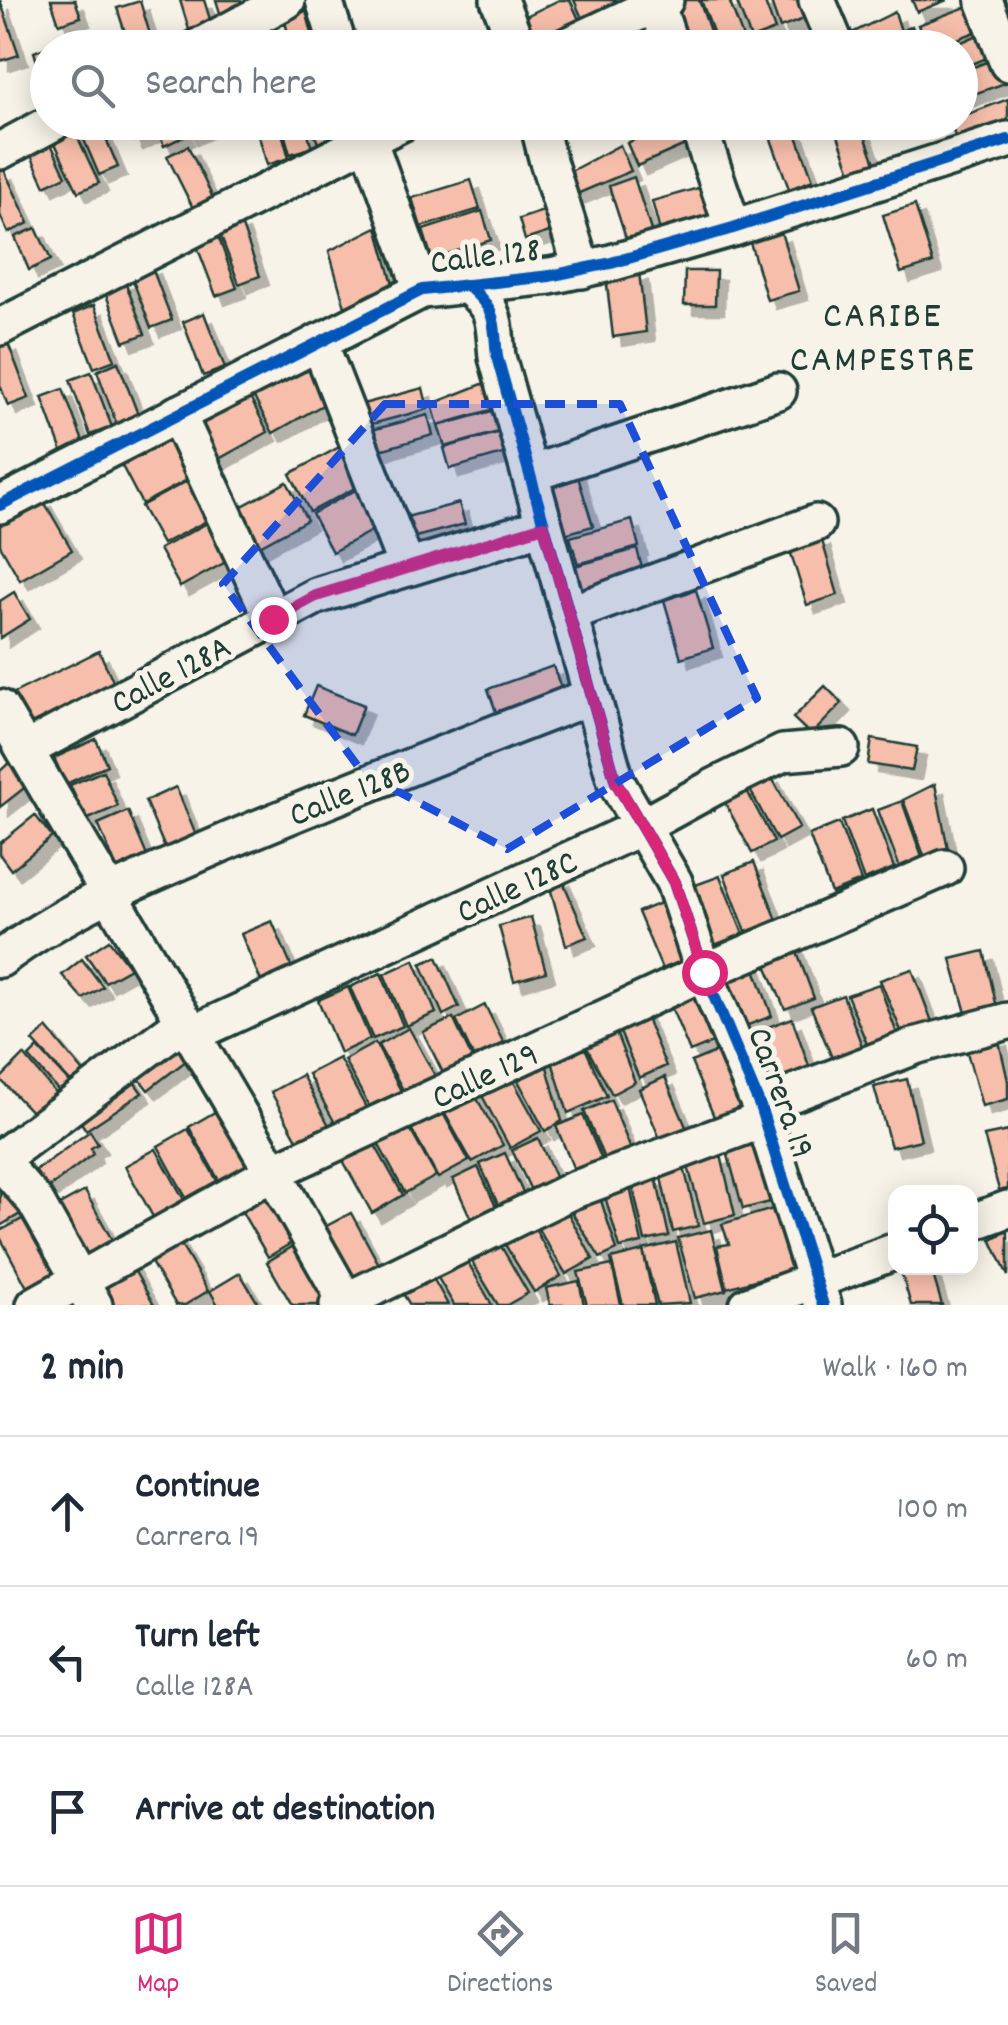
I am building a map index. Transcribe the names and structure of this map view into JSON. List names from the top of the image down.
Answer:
{
  "streets": {
    "street": [
      "Calle 128",
      "Calle 128A",
      "Calle 128B",
      "Calle 128C",
      "Calle 129",
      "Carrera 19"
    ]
  },
  "crossings": [
    ["Calle 128", "Carrera 19"],
    ["Calle 128A", "Carrera 19"],
    ["Calle 128B", "Carrera 19"],
    ["Calle 128C", "Carrera 19"],
    ["Calle 129", "Carrera 19"]
  ],
  "districts": ["CARIBE CAMPESTRE"],
  "page": {
    "search": "Search here",
    "heading": ["2 min", "Walk · 160 m"],
    "list": [
      ["Continue", "Carrera 19", "100 m"],
      ["Turn left", "Calle 128A", "60 m"],
      "Arrive at destination"
    ],
    "nav": ["Map", "Directions", "Saved"]
  }
}
